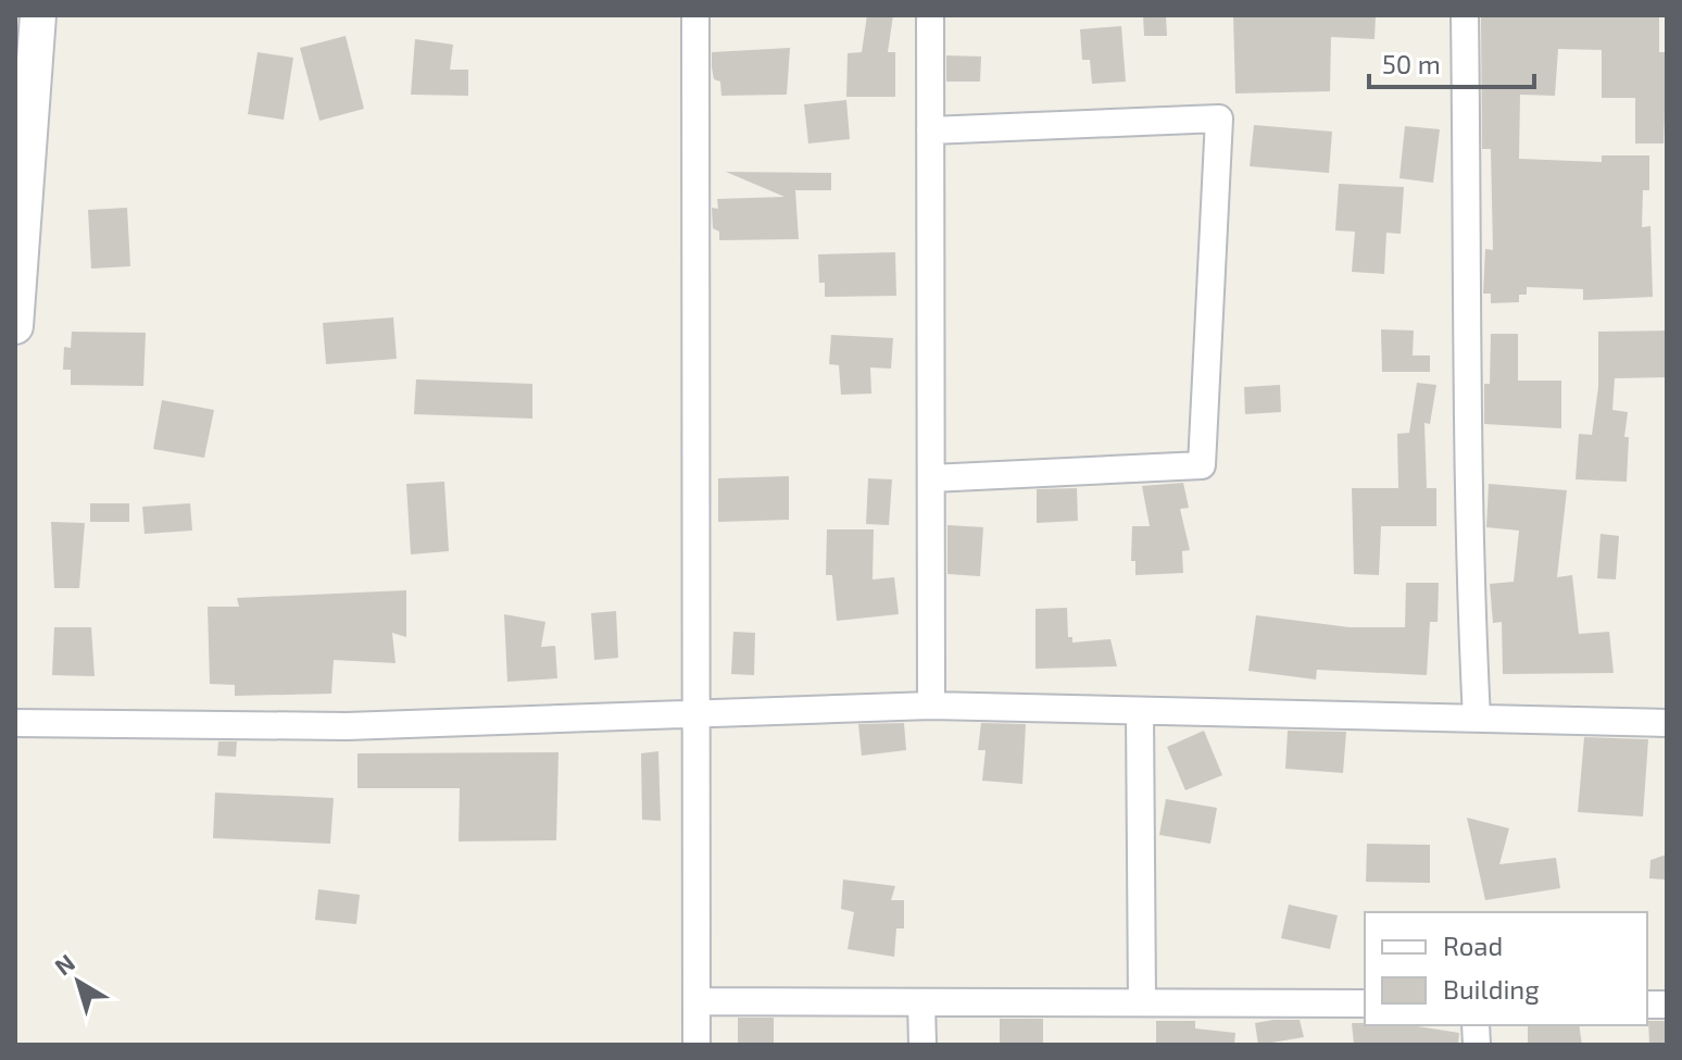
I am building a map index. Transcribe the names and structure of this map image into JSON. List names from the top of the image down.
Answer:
{
  "legend": ["Road", "Building"],
  "scale_bar": "50 m",
  "north": "top left"
}
